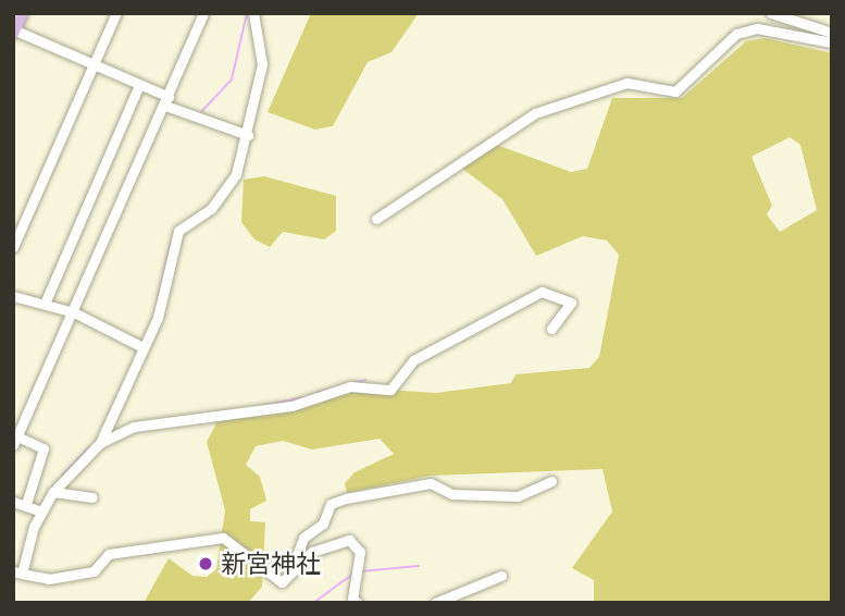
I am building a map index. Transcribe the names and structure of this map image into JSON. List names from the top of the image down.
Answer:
{
  "places": ["新宮神社"]
}
